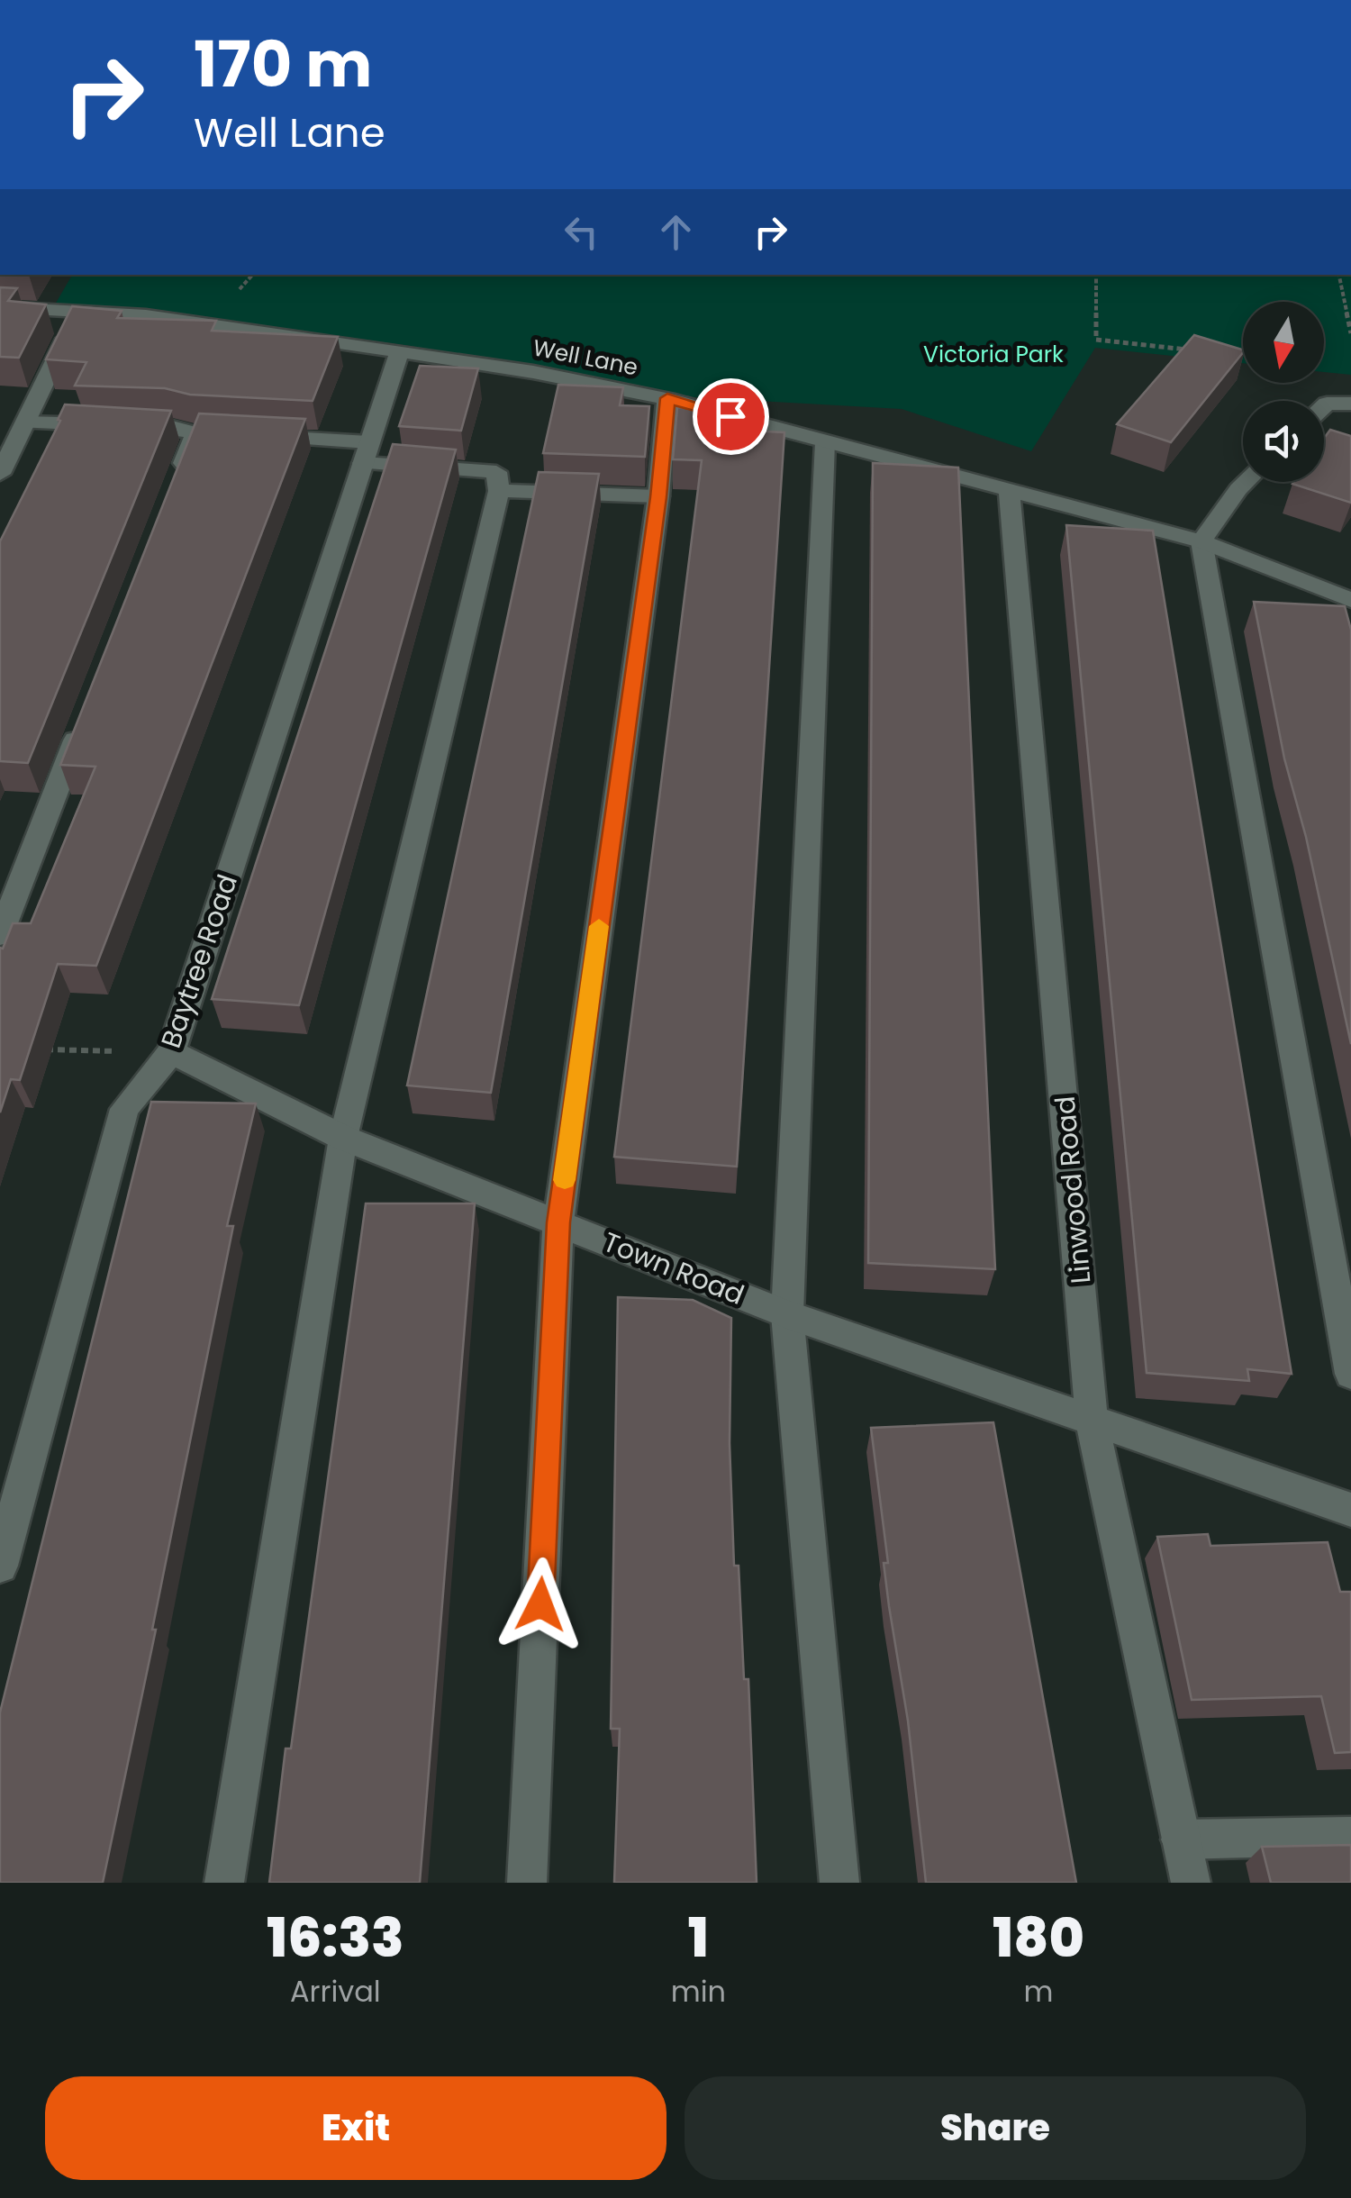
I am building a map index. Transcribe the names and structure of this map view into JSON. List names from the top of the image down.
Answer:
{
  "streets": {
    "street": [
      "Well Lane",
      "Baytree Road",
      "Linwood Road",
      "Town Road"
    ]
  },
  "crossings": [
    ["Well Lane", "Baytree Road"],
    ["Well Lane", "Linwood Road"],
    ["Baytree Road", "Town Road"],
    ["Linwood Road", "Town Road"]
  ],
  "parks": ["Victoria Park"],
  "north": "bottom",
  "page": {
    "turn": ["170 m", "Well Lane"],
    "eta": [
      "16:33",
      "Arrival",
      "1",
      "min",
      "180",
      "m"
    ],
    "buttons": ["Exit", "Share"]
  }
}
